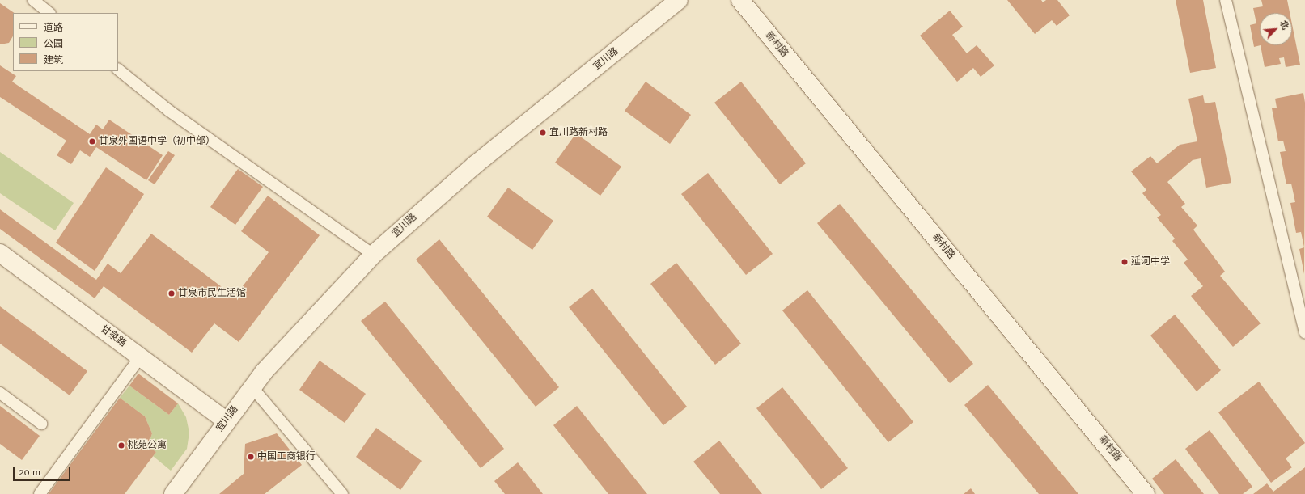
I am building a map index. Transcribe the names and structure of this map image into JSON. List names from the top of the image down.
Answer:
{
  "streets": {
    "street": ["新村路", "宜川路", "甘泉路"]
  },
  "crossings": [
    ["宜川路", "甘泉路"]
  ],
  "places": [
    "宜川路新村路",
    "甘泉外国语中学（初中部）",
    "延河中学",
    "甘泉市民生活馆",
    "桃苑公寓",
    "中国工商银行"
  ],
  "legend": ["道路", "公园", "建筑"],
  "scale_bar": "20 m",
  "north": "top right"
}
